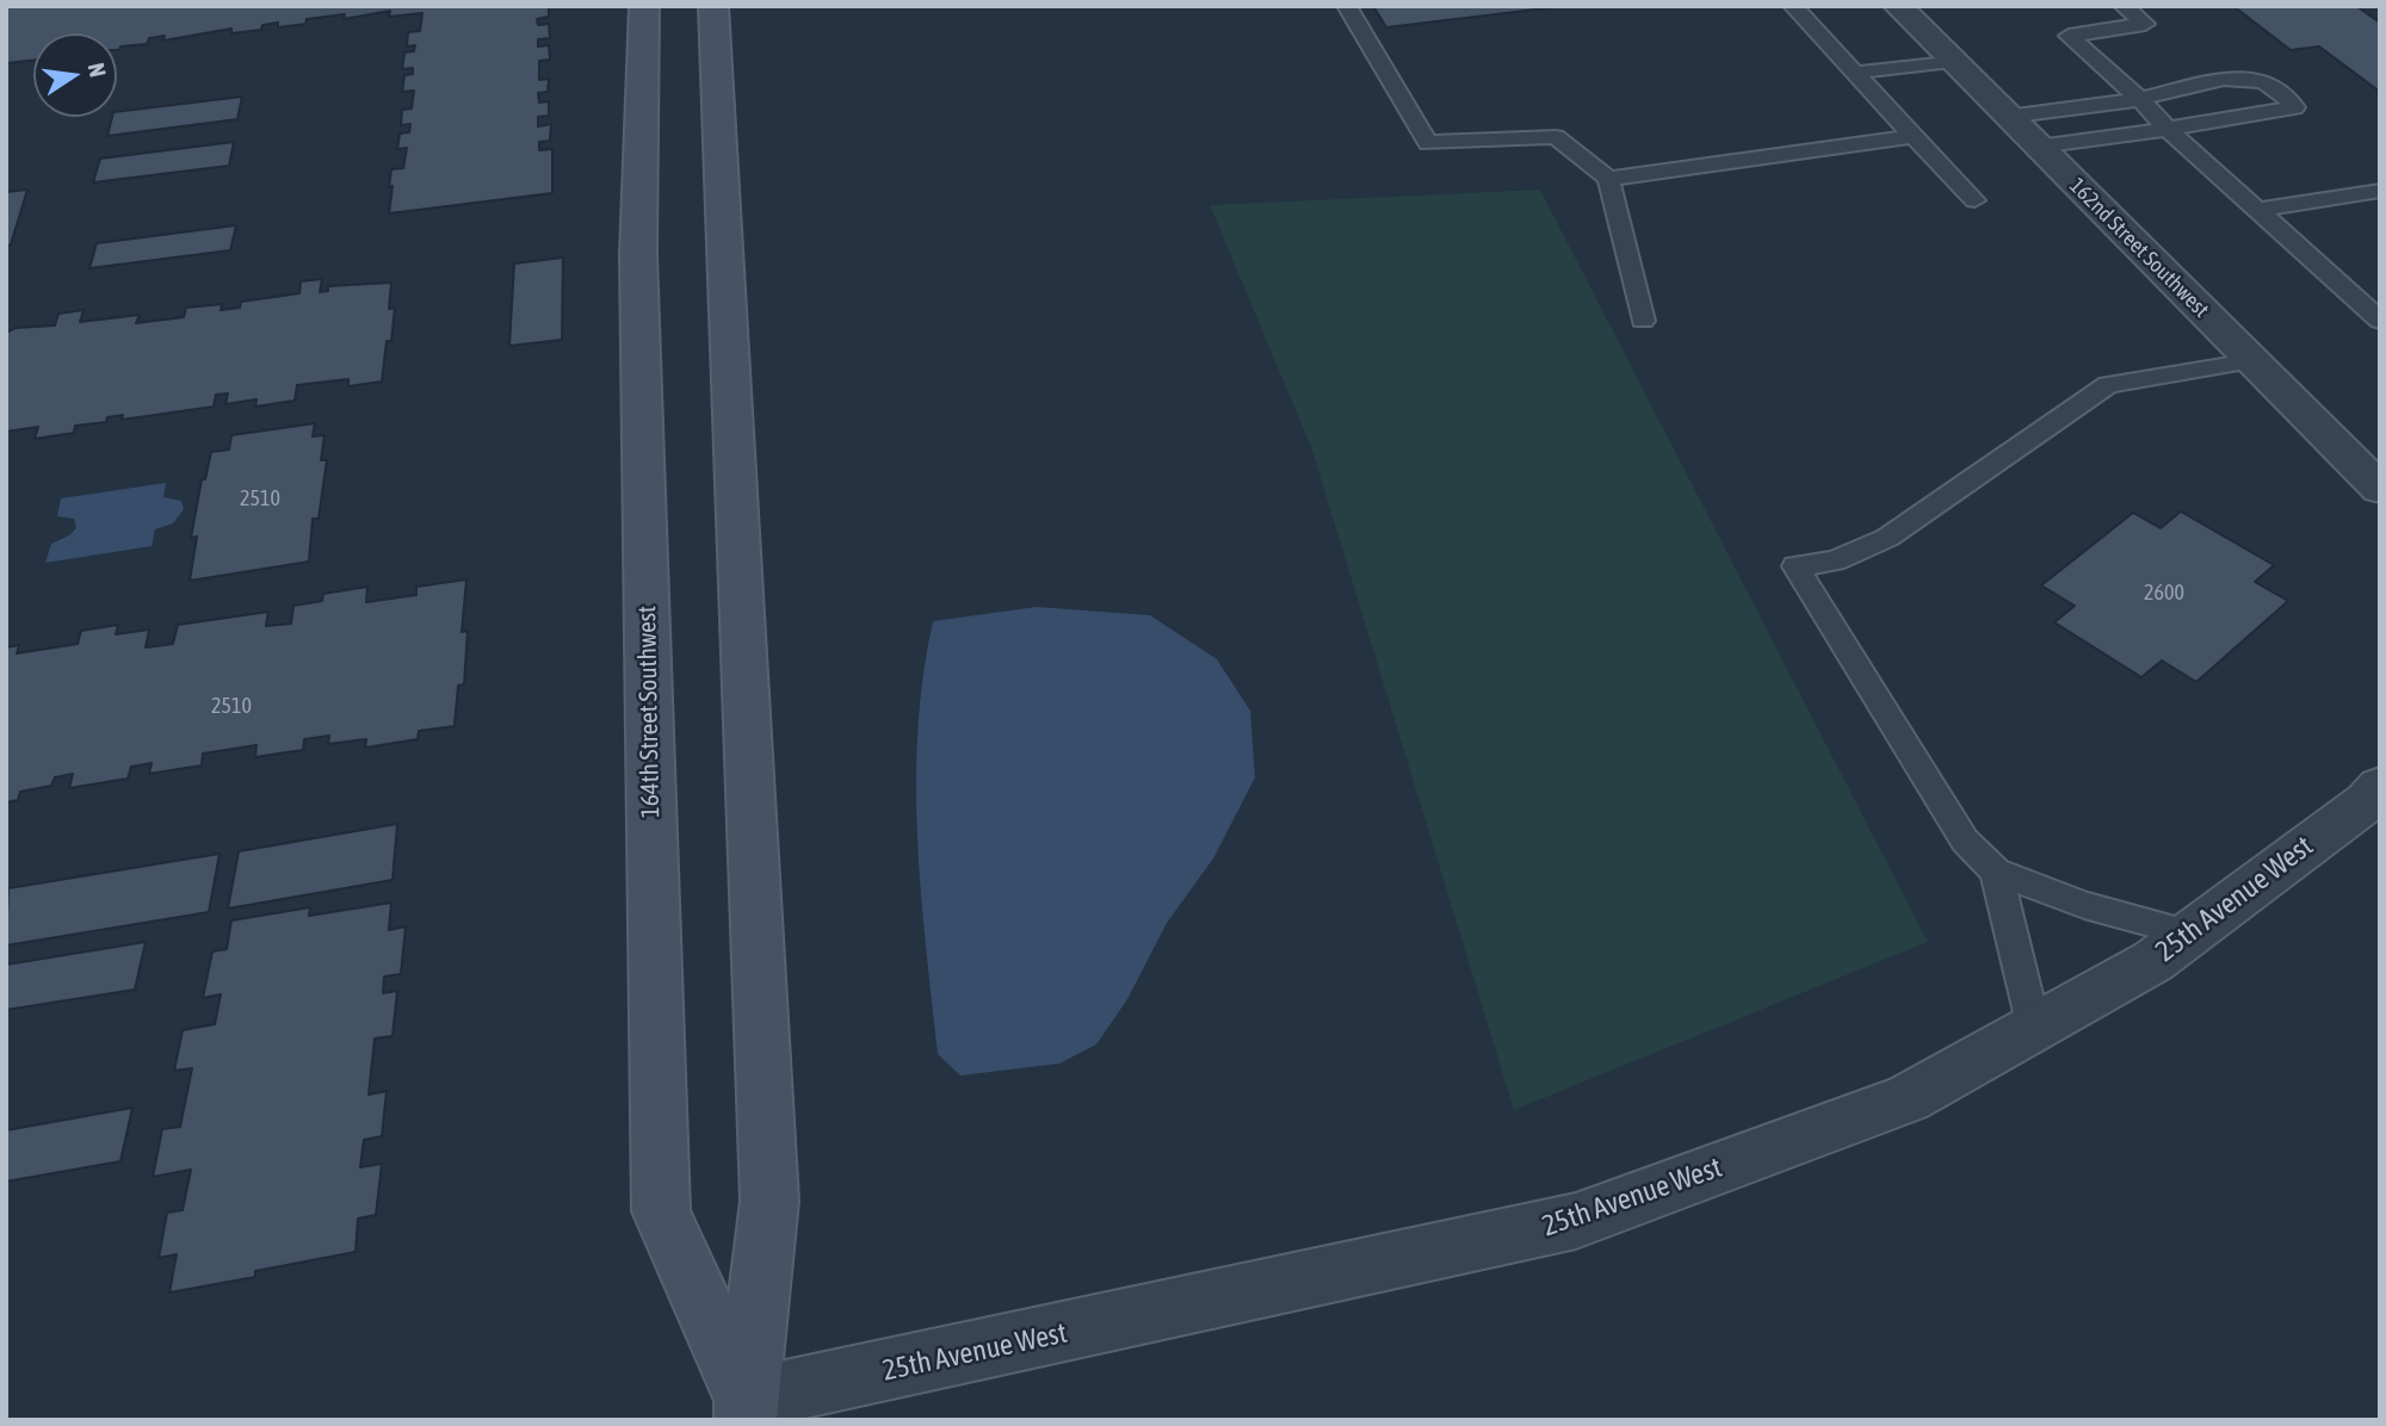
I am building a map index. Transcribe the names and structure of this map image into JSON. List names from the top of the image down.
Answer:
{
  "streets": {
    "main road": ["164th Street Southwest"],
    "street": ["162nd Street Southwest", "25th Avenue West"]
  },
  "crossings": [
    ["164th Street Southwest", "25th Avenue West"]
  ],
  "house_numbers": ["2510", "2600", "2510"],
  "north": "right"
}
